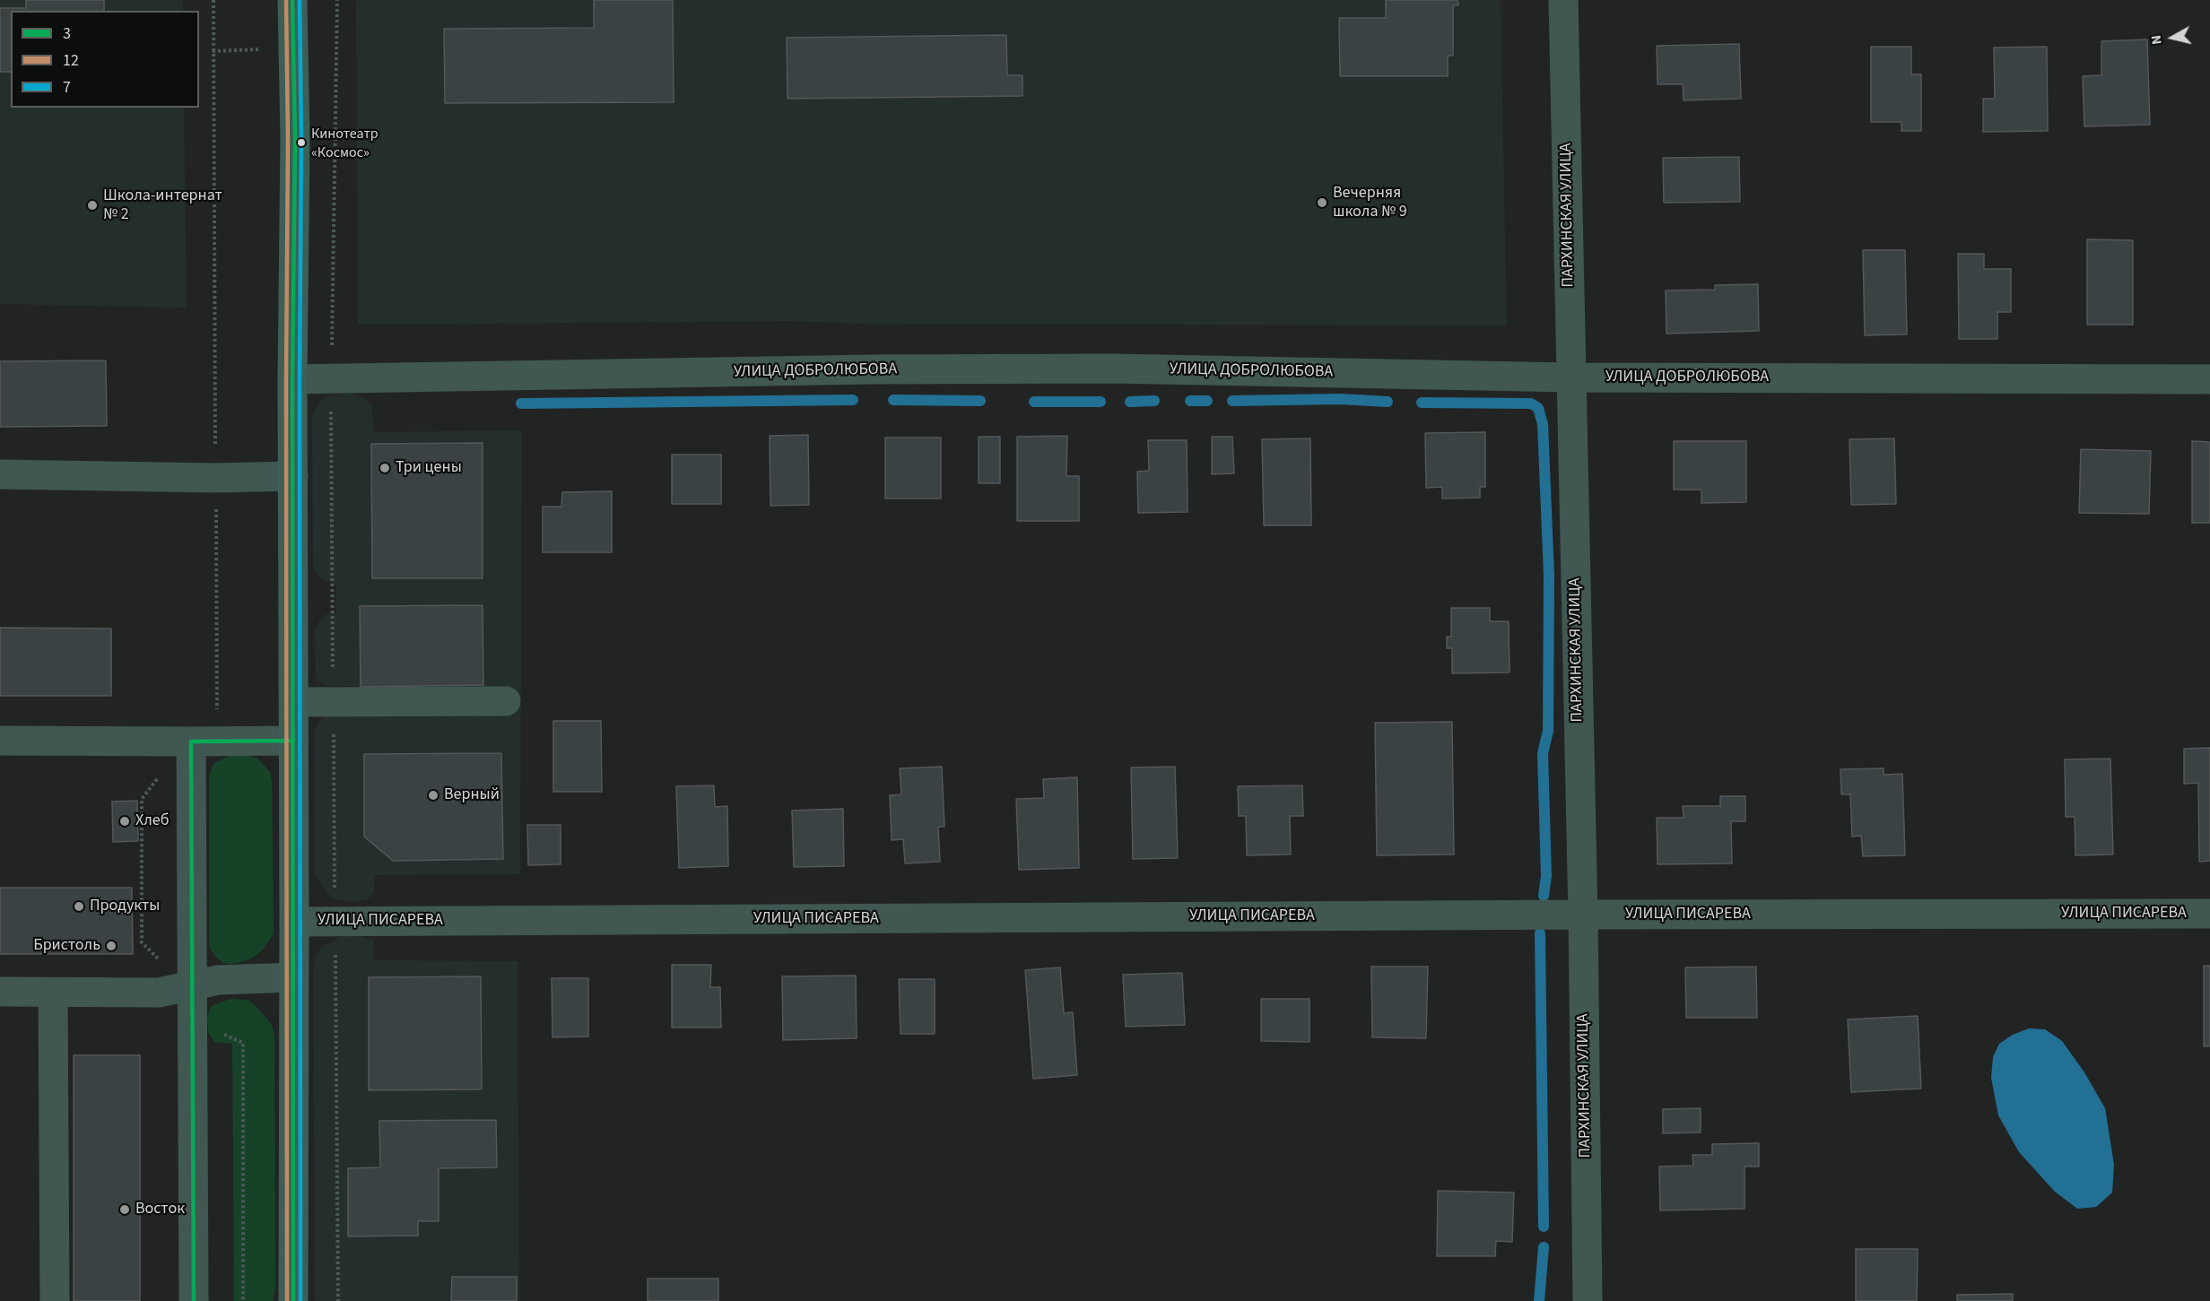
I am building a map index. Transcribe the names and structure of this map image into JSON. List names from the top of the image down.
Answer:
{
  "streets": {
    "street": ["ПАРХИНСКАЯ УЛИЦА", "УЛИЦА ДОБРОЛЮБОВА", "УЛИЦА ПИСАРЕВА"]
  },
  "crossings": [
    ["ПАРХИНСКАЯ УЛИЦА", "УЛИЦА ДОБРОЛЮБОВА"],
    ["ПАРХИНСКАЯ УЛИЦА", "УЛИЦА ПИСАРЕВА"]
  ],
  "places": [
    "Кинотеатр «Космос»",
    "Вечерняя школа № 9",
    "Школа-интернат № 2",
    "Три цены",
    "Верный",
    "Хлеб",
    "Продукты",
    "Бристоль",
    "Восток"
  ],
  "lines": ["transit line 3", "transit line 12", "transit line 7"],
  "legend": ["3", "12", "7"],
  "north": "left"
}
